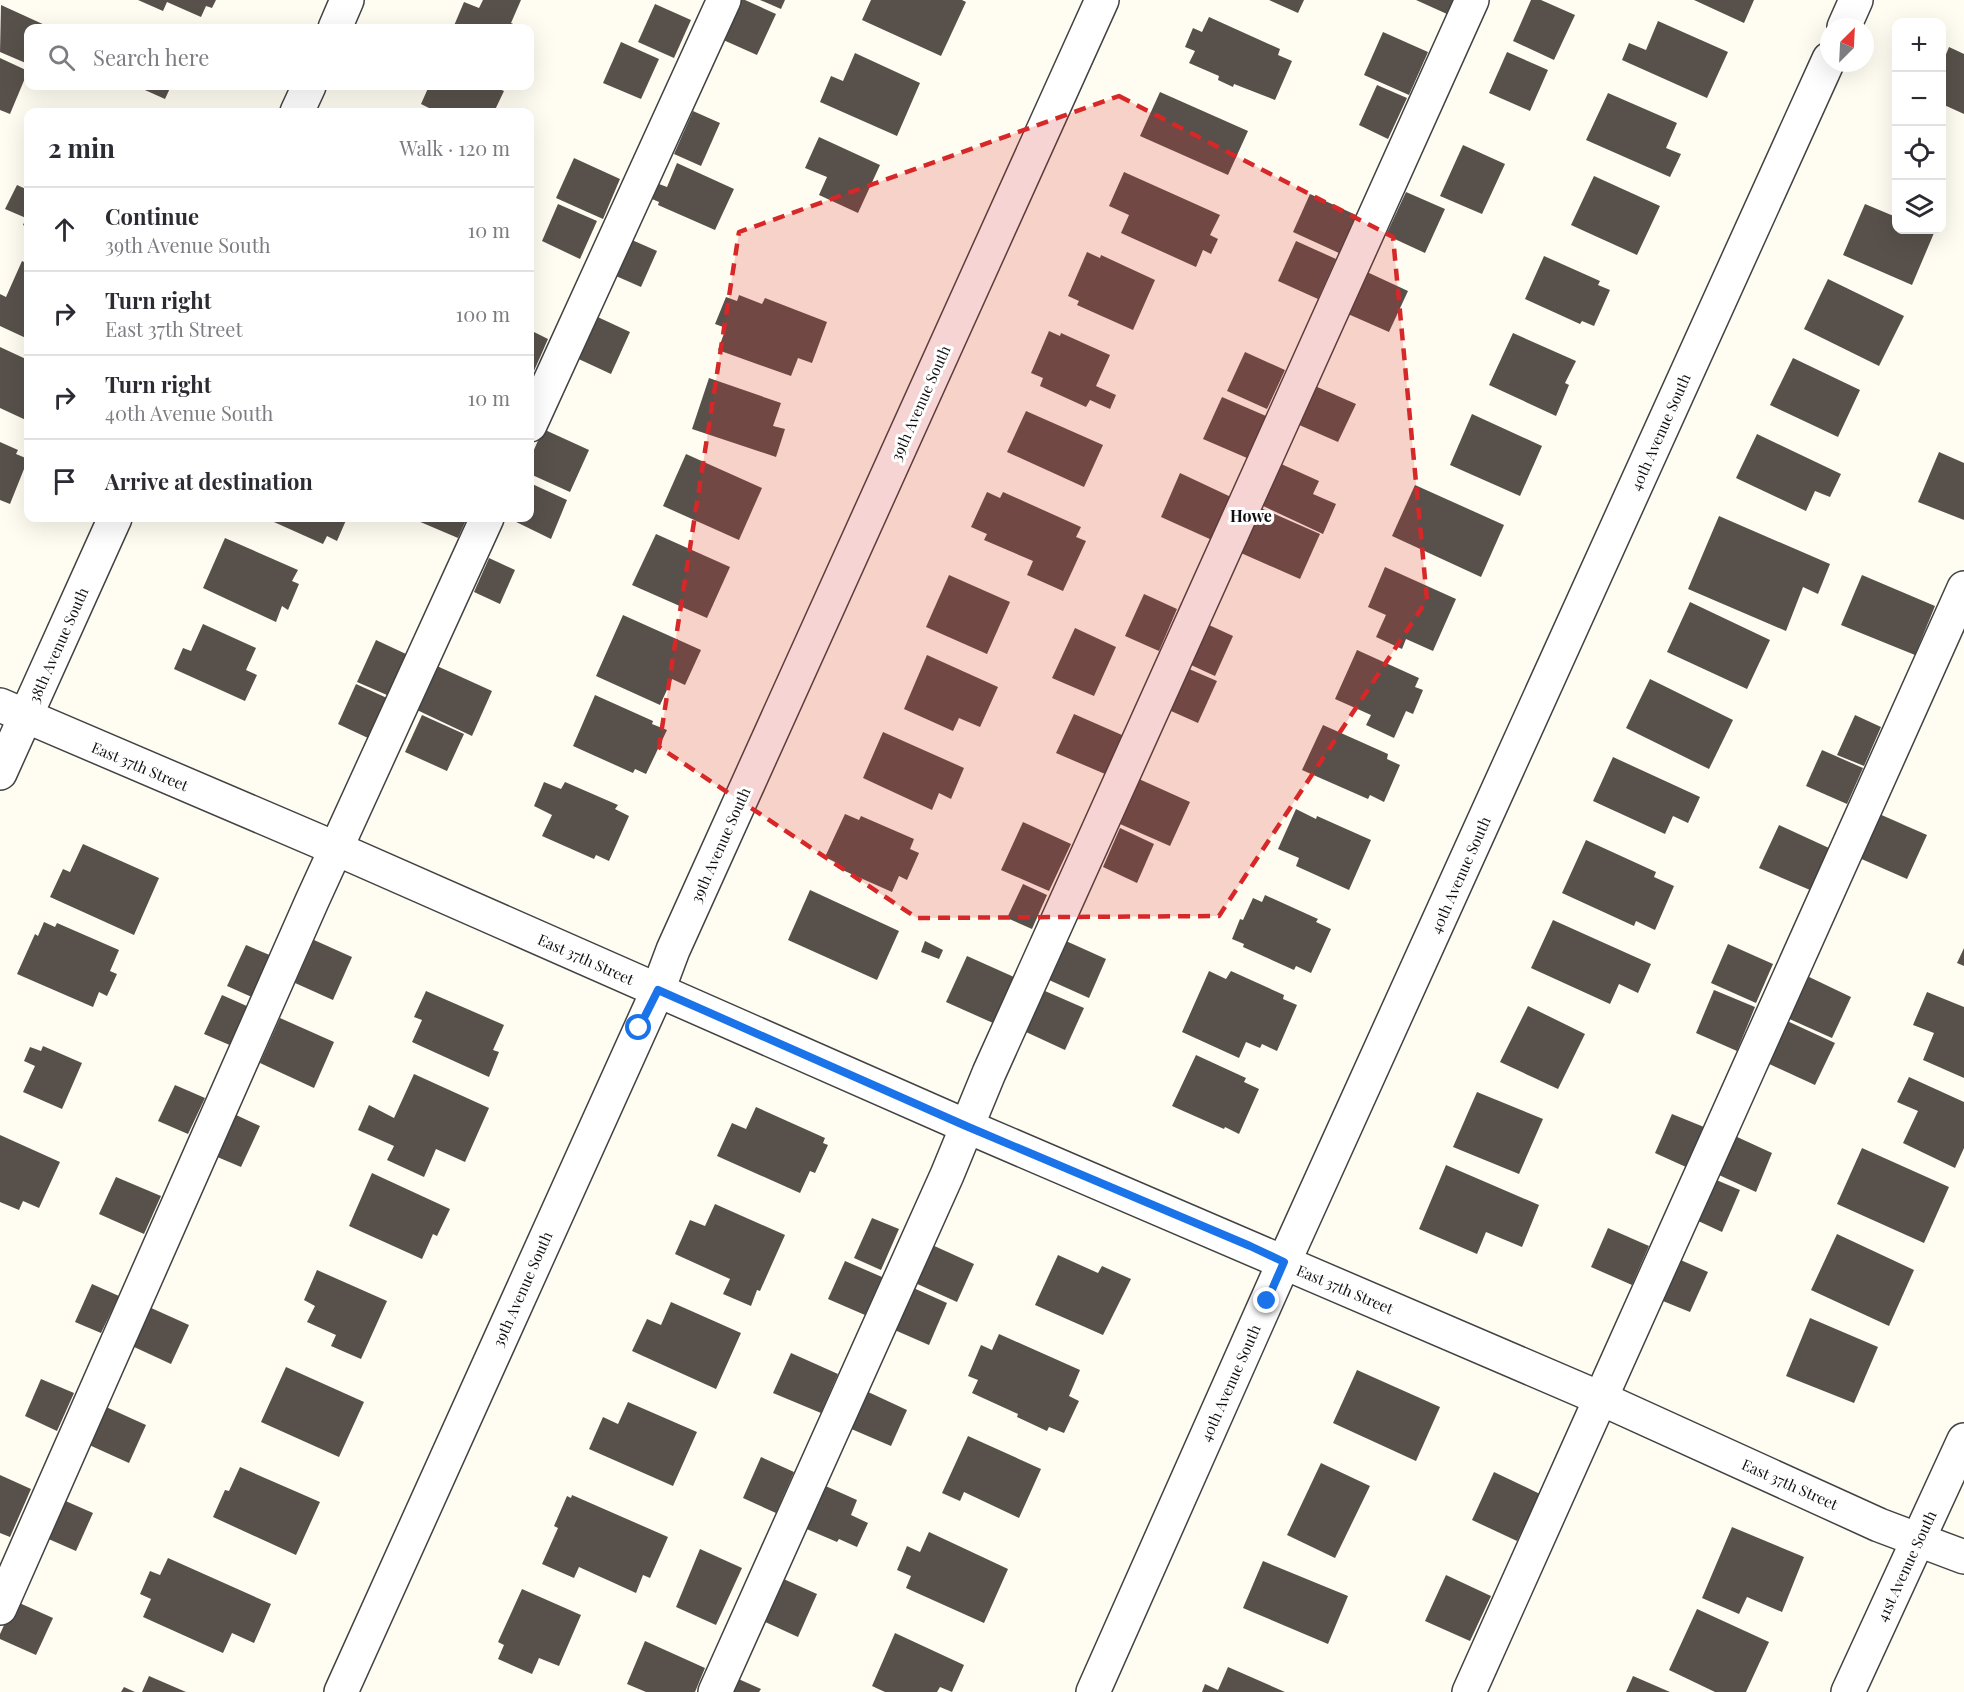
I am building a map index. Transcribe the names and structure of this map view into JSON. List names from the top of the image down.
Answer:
{
  "streets": {
    "street": [
      "39th Avenue South",
      "40th Avenue South",
      "38th Avenue South",
      "East 37th Street",
      "41st Avenue South"
    ]
  },
  "crossings": [
    ["39th Avenue South", "East 37th Street"],
    ["40th Avenue South", "East 37th Street"],
    ["38th Avenue South", "East 37th Street"],
    ["East 37th Street", "41st Avenue South"]
  ],
  "districts": ["Howe"],
  "north": "top right",
  "page": {
    "map_buttons": ["+", "−"],
    "search": "Search here",
    "heading": ["2 min", "Walk · 120 m"],
    "list": [
      ["Continue", "39th Avenue South", "10 m"],
      ["Turn right", "East 37th Street", "100 m"],
      ["Turn right", "40th Avenue South", "10 m"],
      "Arrive at destination"
    ]
  }
}
